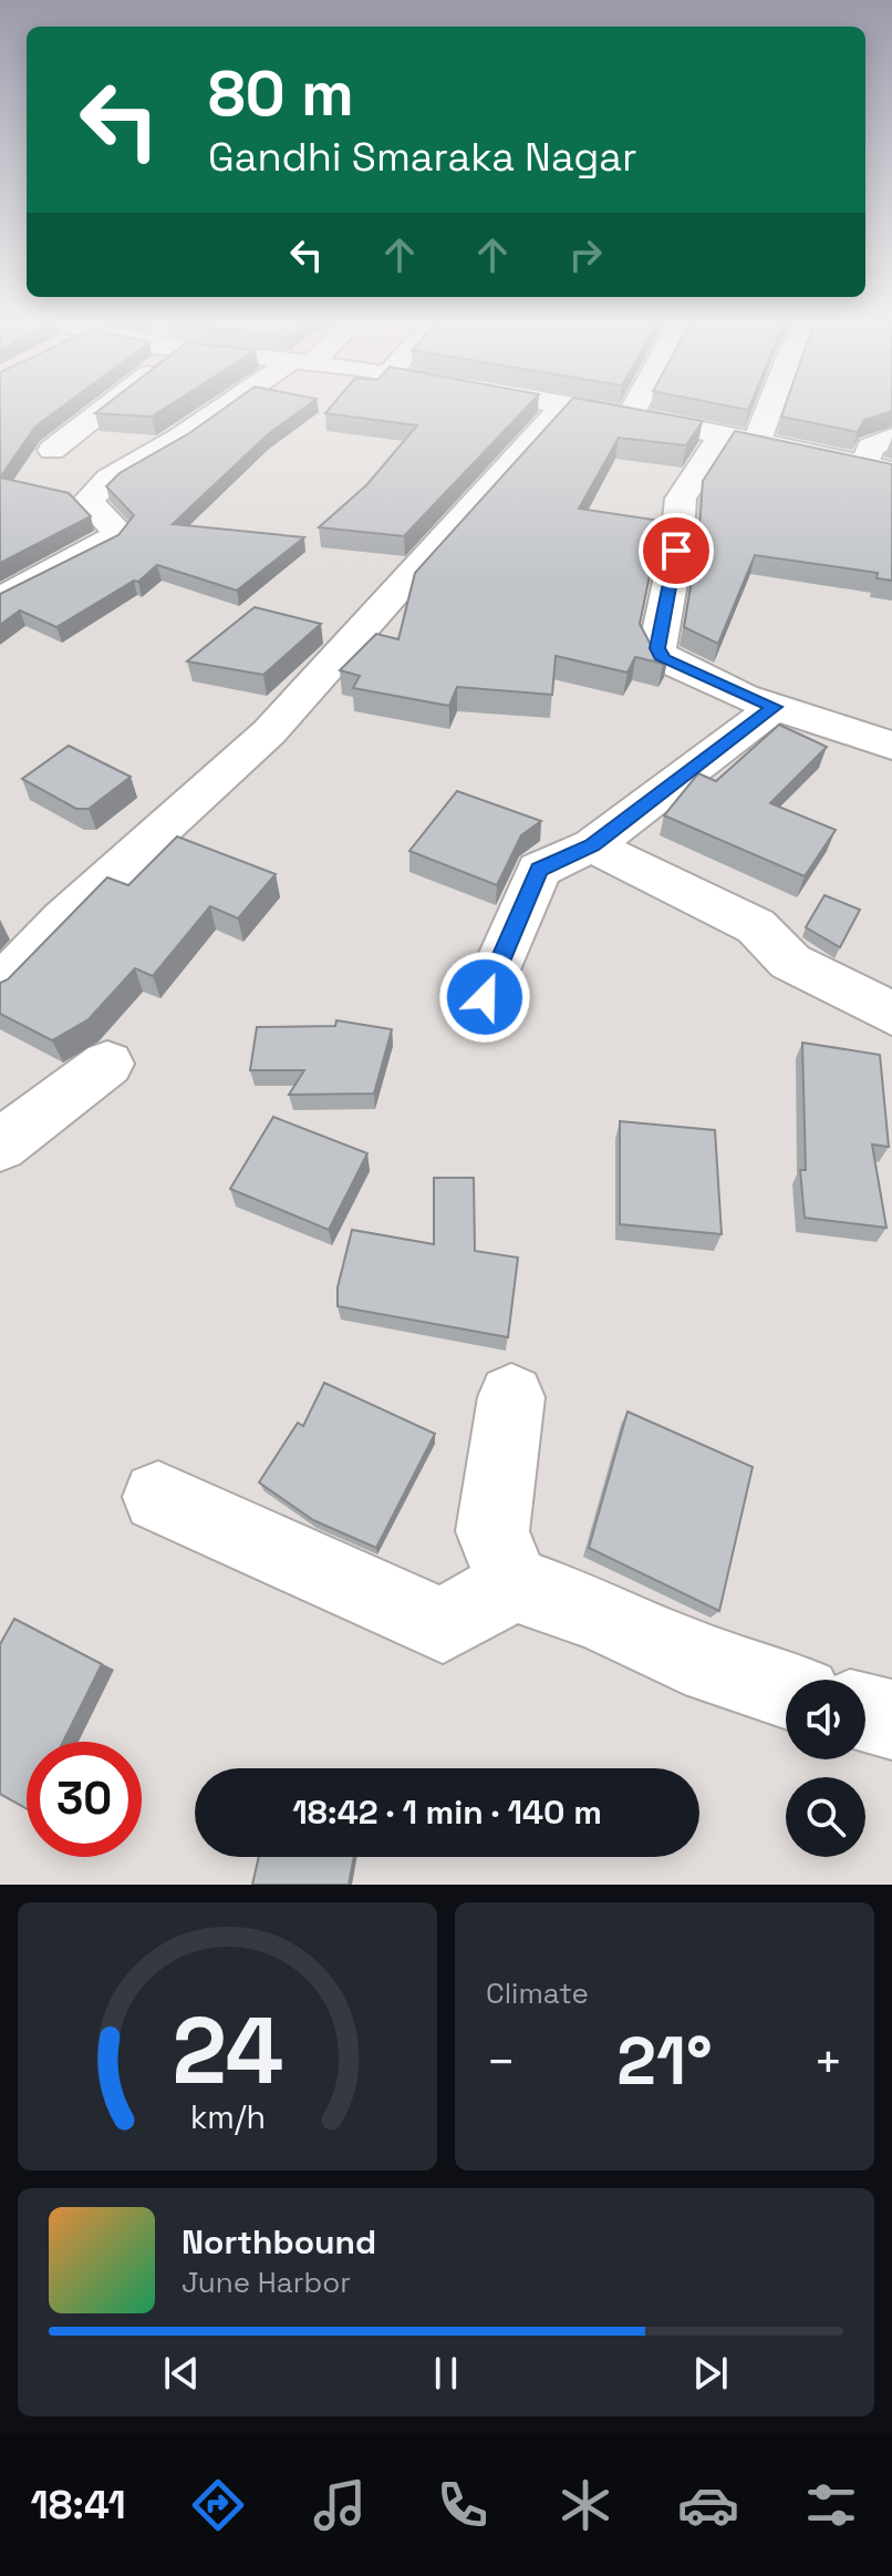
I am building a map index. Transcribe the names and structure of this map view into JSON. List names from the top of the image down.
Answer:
{
  "page": {
    "turn": ["80 m", "Gandhi Smaraka Nagar"],
    "limit": "30",
    "trip": "18:42 · 1 min · 140 m",
    "tile": "Climate",
    "heat": ["−", "21°", "+"],
    "song": ["Northbound", "June Harbor"],
    "tabs": "18:41",
    "gauge": ["24", "km/h"]
  }
}
